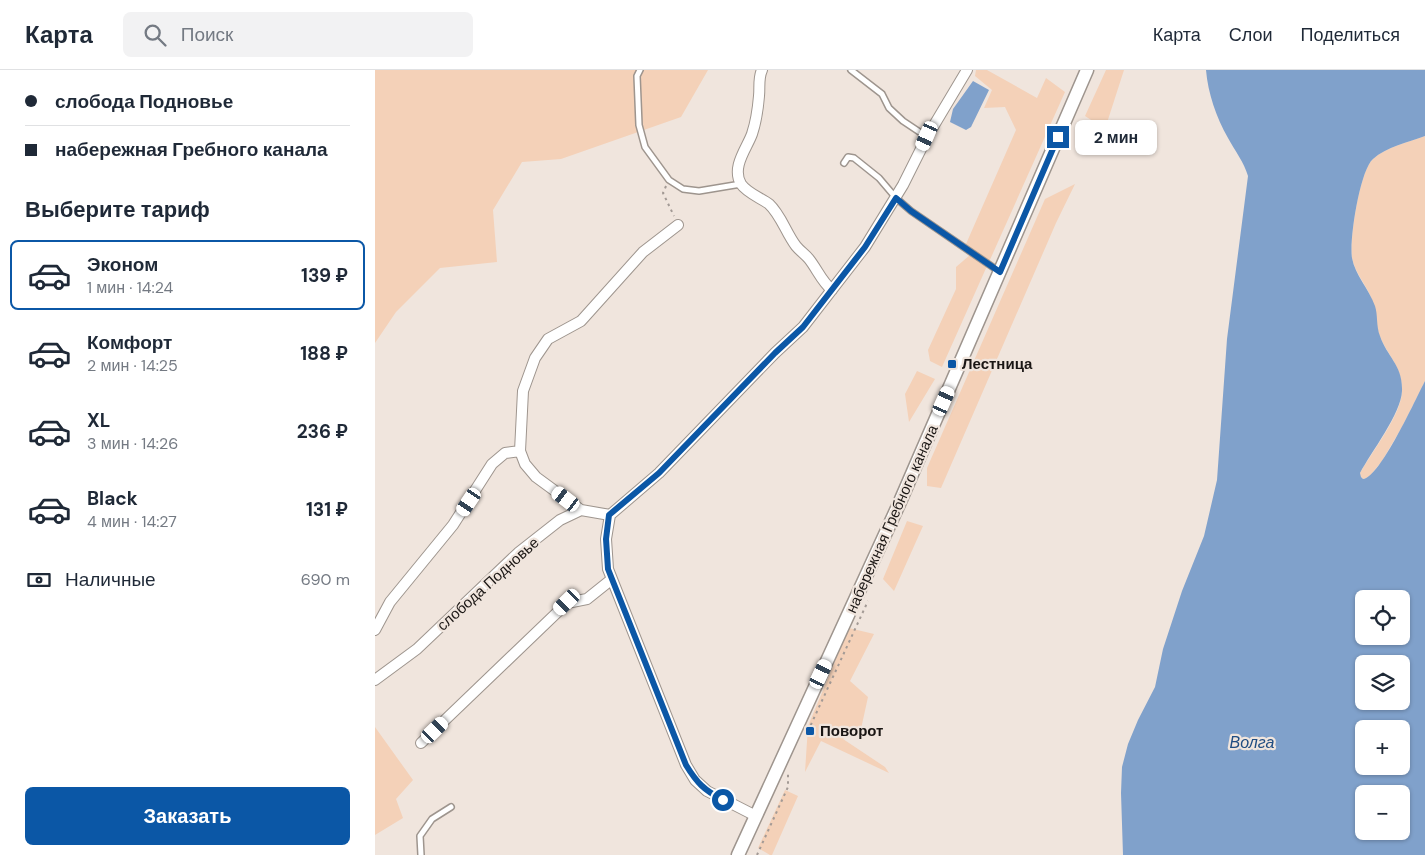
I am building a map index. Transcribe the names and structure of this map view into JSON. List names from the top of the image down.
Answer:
{
  "streets": {
    "street": ["набережная Гребного канала", "слобода Подновье"]
  },
  "water": ["Волга"],
  "places": {
    "transit": ["Лестница", "Поворот"]
  },
  "page": {
    "header": "Карта",
    "search": "Поиск",
    "nav": ["Карта", "Слои", "Поделиться"],
    "banner": ["слобода Подновье", "набережная Гребного канала"],
    "bubble": "2 мин",
    "heading": "Выберите тариф",
    "list": [
      {
        "name": "Эконом",
        "note": "1 мин · 14:24",
        "value": "139 ₽"
      },
      {
        "name": "Комфорт",
        "note": "2 мин · 14:25",
        "value": "188 ₽"
      },
      {
        "name": "XL",
        "note": "3 мин · 14:26",
        "value": "236 ₽"
      },
      {
        "name": "Black",
        "note": "4 мин · 14:27",
        "value": "131 ₽"
      }
    ],
    "pay": ["Наличные", "690 m"],
    "map_buttons": ["+", "−"],
    "buttons": "Заказать"
  }
}
